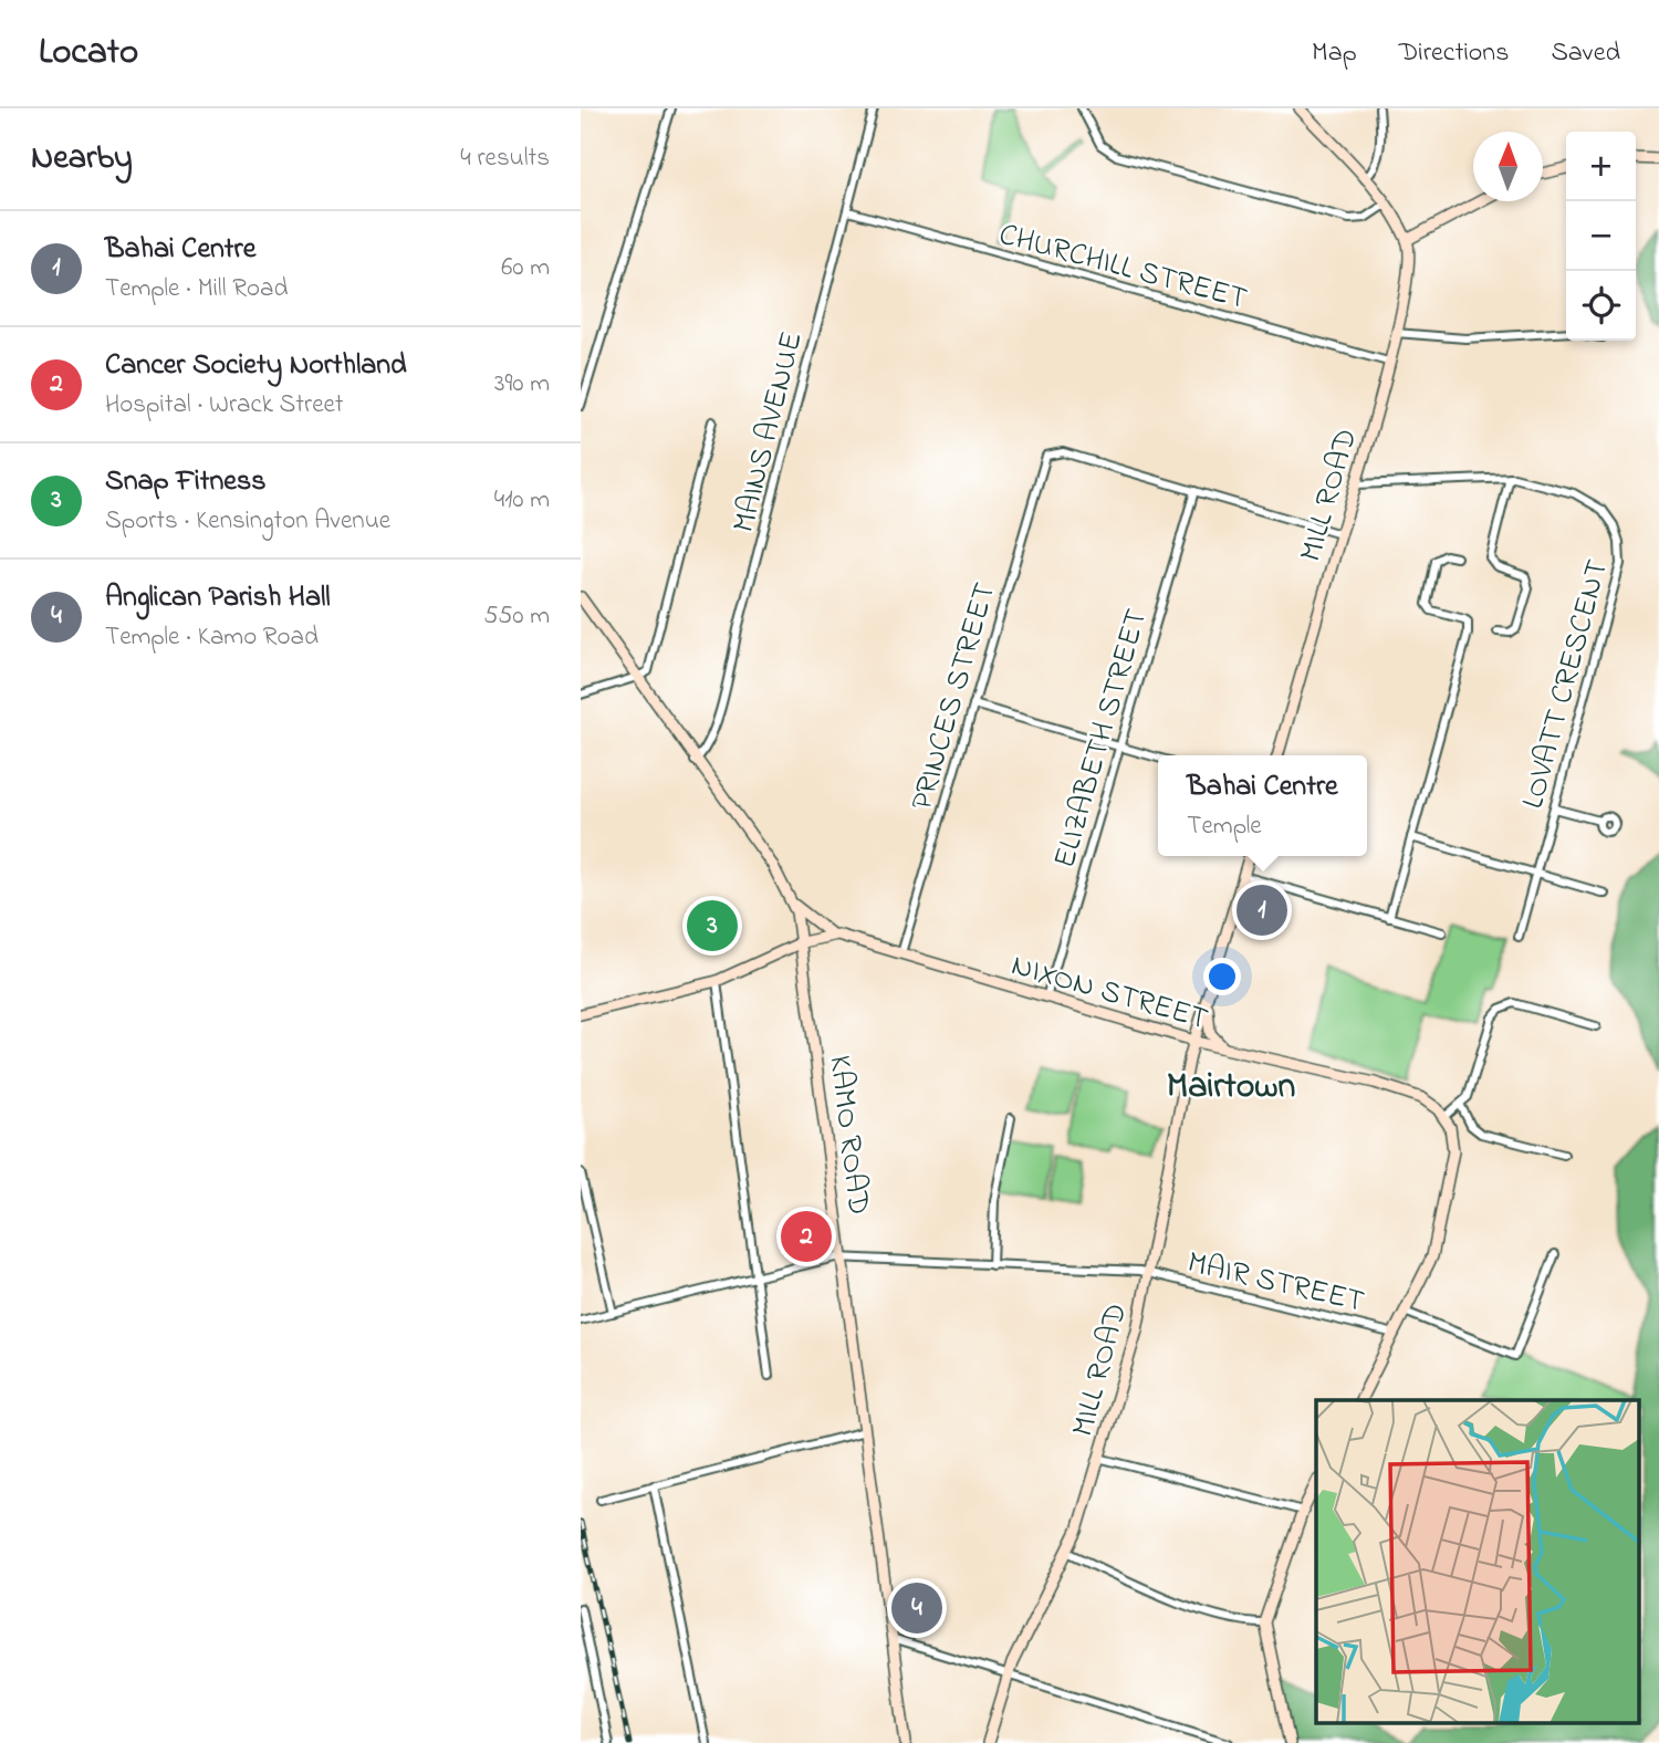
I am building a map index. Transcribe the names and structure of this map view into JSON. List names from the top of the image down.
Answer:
{
  "streets": {
    "main road": ["MILL ROAD", "NIXON STREET", "KAMO ROAD"],
    "street": [
      "CHURCHILL STREET",
      "MAINS AVENUE",
      "LOVATT CRESCENT",
      "PRINCES STREET",
      "ELIZABETH STREET",
      "MAIR STREET"
    ]
  },
  "crossings": [
    ["CHURCHILL STREET", "MAINS AVENUE"],
    ["CHURCHILL STREET", "MILL ROAD"],
    ["MAINS AVENUE", "KAMO ROAD"],
    ["MILL ROAD", "LOVATT CRESCENT"],
    ["MILL ROAD", "NIXON STREET"],
    ["MILL ROAD", "MAIR STREET"],
    ["PRINCES STREET", "ELIZABETH STREET"],
    ["PRINCES STREET", "NIXON STREET"],
    ["ELIZABETH STREET", "NIXON STREET"],
    ["KAMO ROAD", "MAIR STREET"]
  ],
  "districts": ["Mairtown"],
  "north": "top",
  "page": {
    "header": "Locato",
    "nav": ["Map", "Directions", "Saved"],
    "heading": ["Nearby", "4 results"],
    "map_buttons": ["+", "−"],
    "list": [
      {
        "mark": "1",
        "name": "Bahai Centre",
        "note": "Temple · Mill Road",
        "value": "60 m"
      },
      {
        "mark": "2",
        "name": "Cancer Society Northland",
        "note": "Hospital · Wrack Street",
        "value": "390 m"
      },
      {
        "mark": "3",
        "name": "Snap Fitness",
        "note": "Sports · Kensington Avenue",
        "value": "410 m"
      },
      {
        "mark": "4",
        "name": "Anglican Parish Hall",
        "note": "Temple · Kamo Road",
        "value": "550 m"
      }
    ],
    "popup": ["Bahai Centre", "Temple"],
    "pins": [
      "1",
      "3",
      "2",
      "4"
    ]
  }
}
